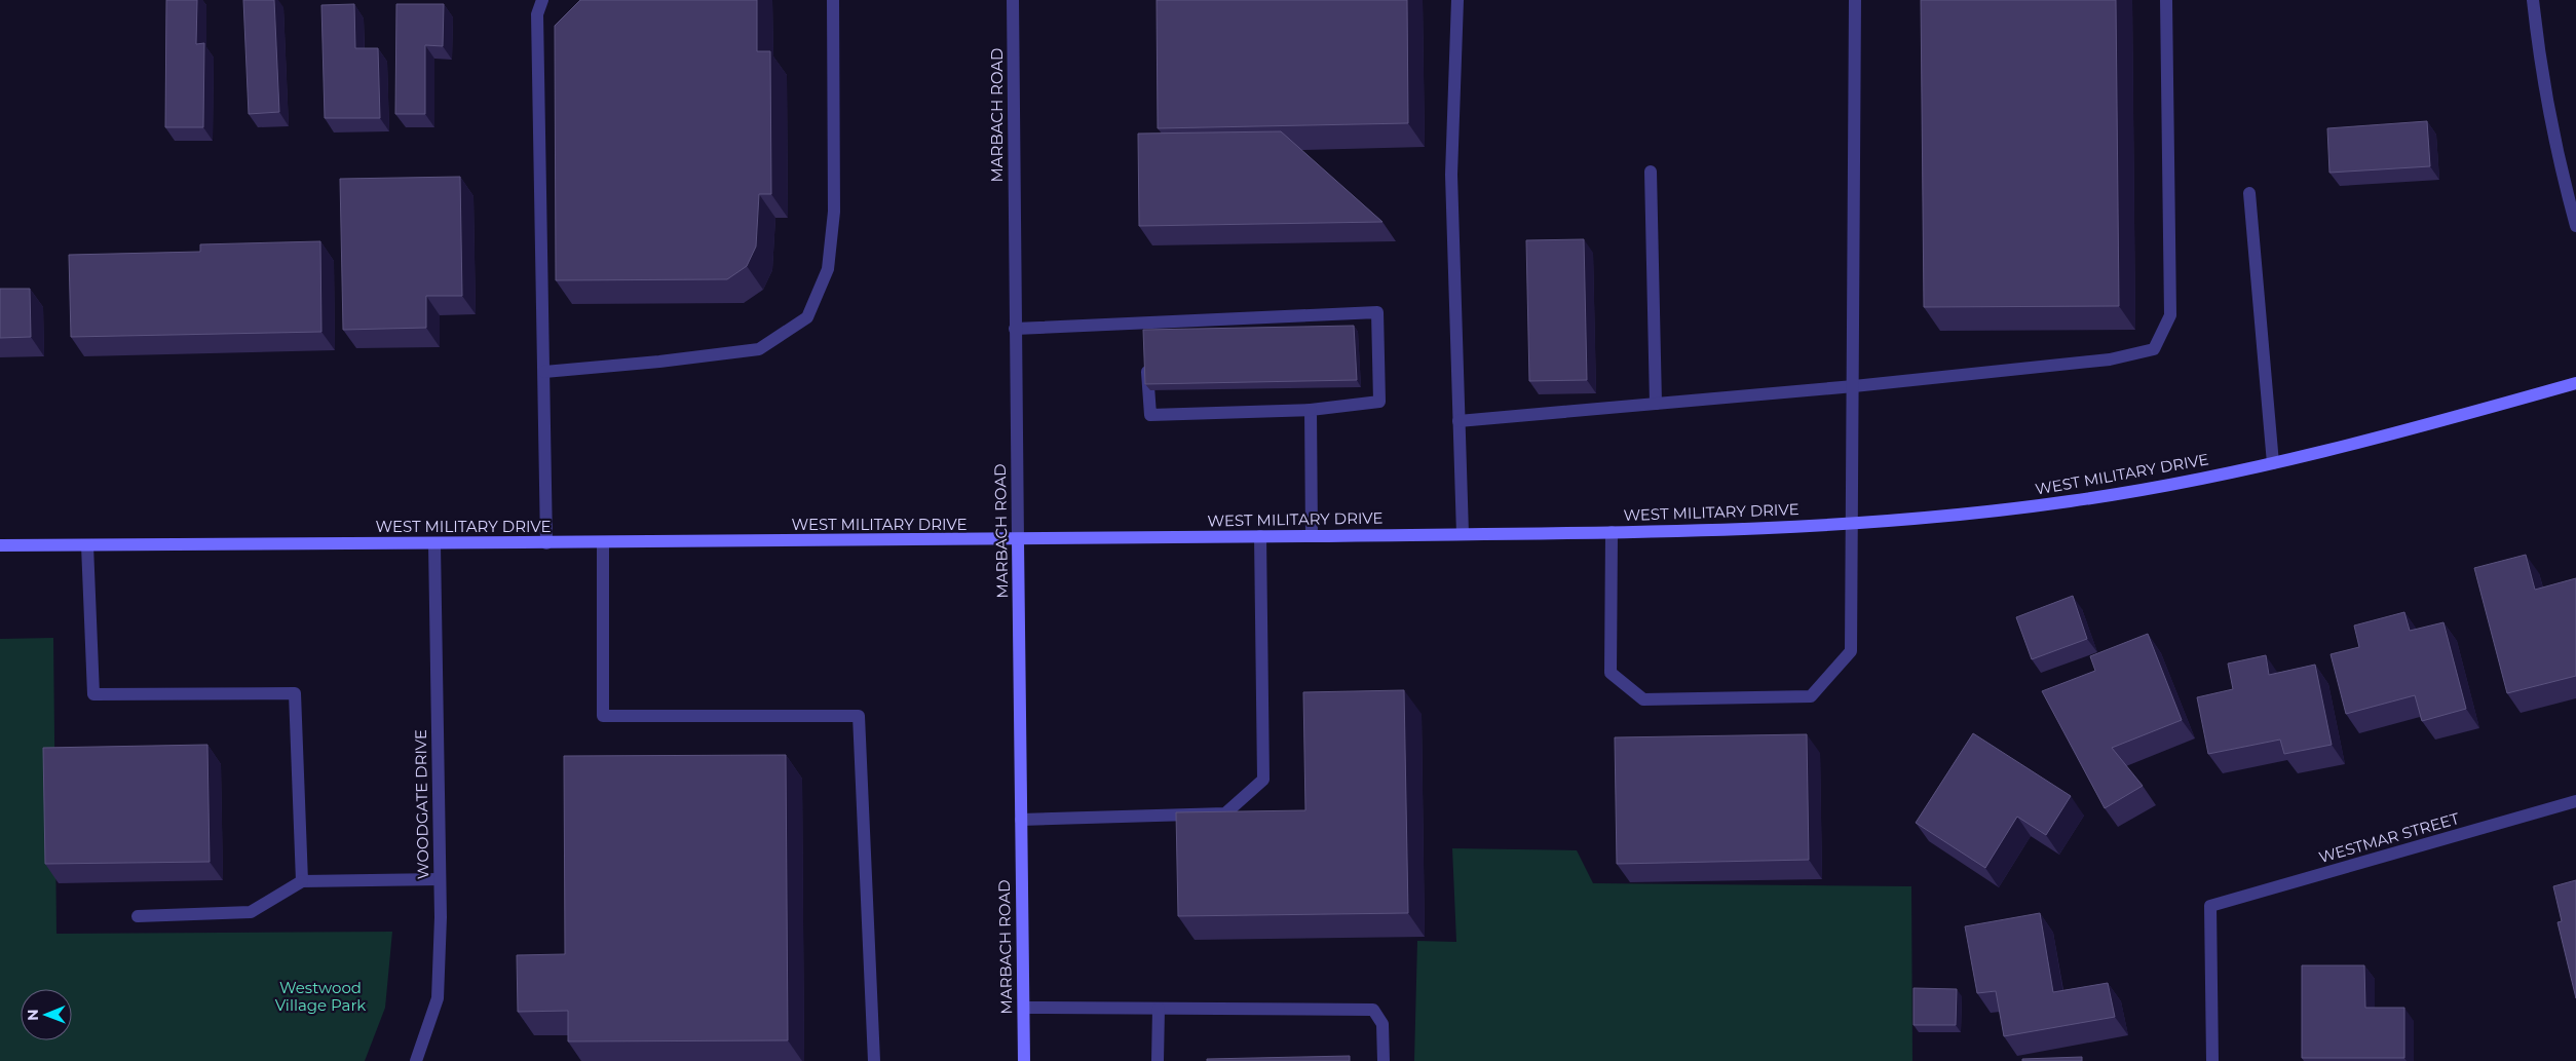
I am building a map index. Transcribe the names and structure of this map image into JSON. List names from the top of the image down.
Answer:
{
  "streets": {
    "main road": ["MARBACH ROAD", "WEST MILITARY DRIVE"],
    "street": ["WOODGATE DRIVE", "WESTMAR STREET"]
  },
  "crossings": [
    ["MARBACH ROAD", "WEST MILITARY DRIVE"],
    ["WEST MILITARY DRIVE", "WOODGATE DRIVE"]
  ],
  "parks": ["Westwood Village Park"],
  "north": "left"
}
